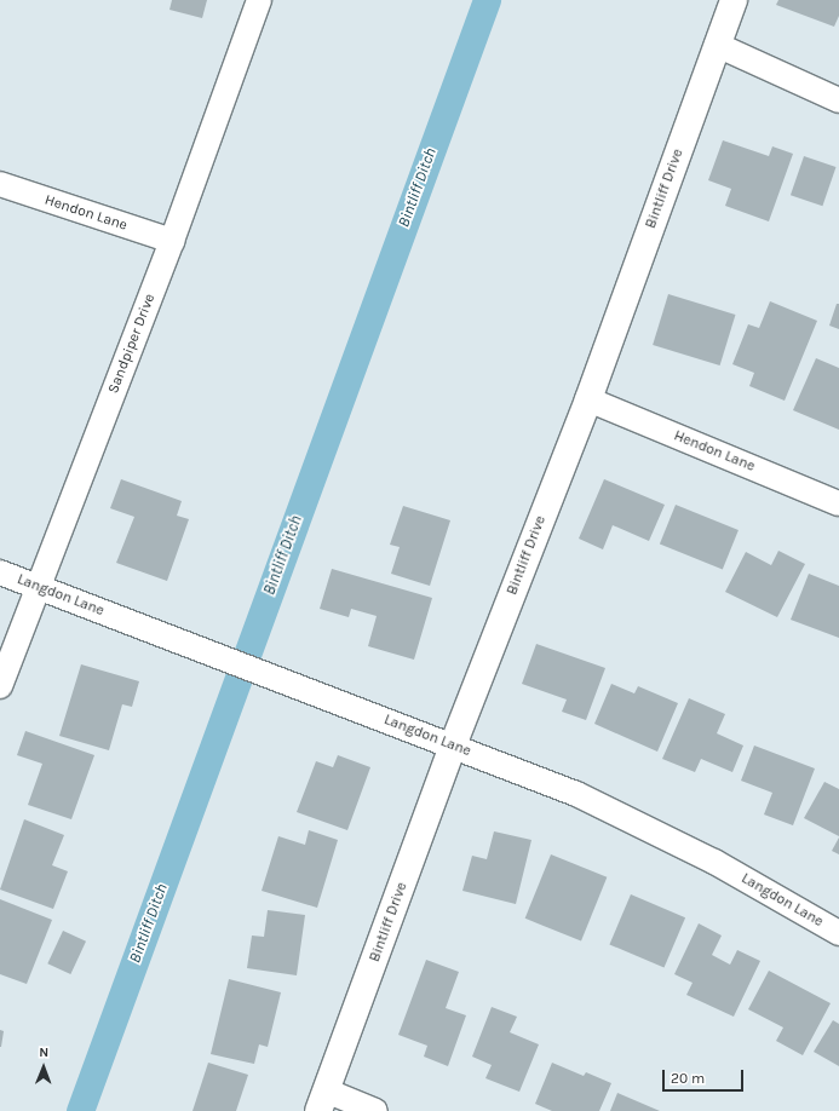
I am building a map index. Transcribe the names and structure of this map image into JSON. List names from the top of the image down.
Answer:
{
  "streets": {
    "street": [
      "Bintliff Drive",
      "Hendon Lane",
      "Sandpiper Drive",
      "Langdon Lane"
    ]
  },
  "crossings": [
    ["Bintliff Drive", "Hendon Lane"],
    ["Bintliff Drive", "Langdon Lane"],
    ["Hendon Lane", "Sandpiper Drive"],
    ["Sandpiper Drive", "Langdon Lane"]
  ],
  "water": ["Bintliff Ditch"],
  "scale_bar": "20 m",
  "north": "top"
}
